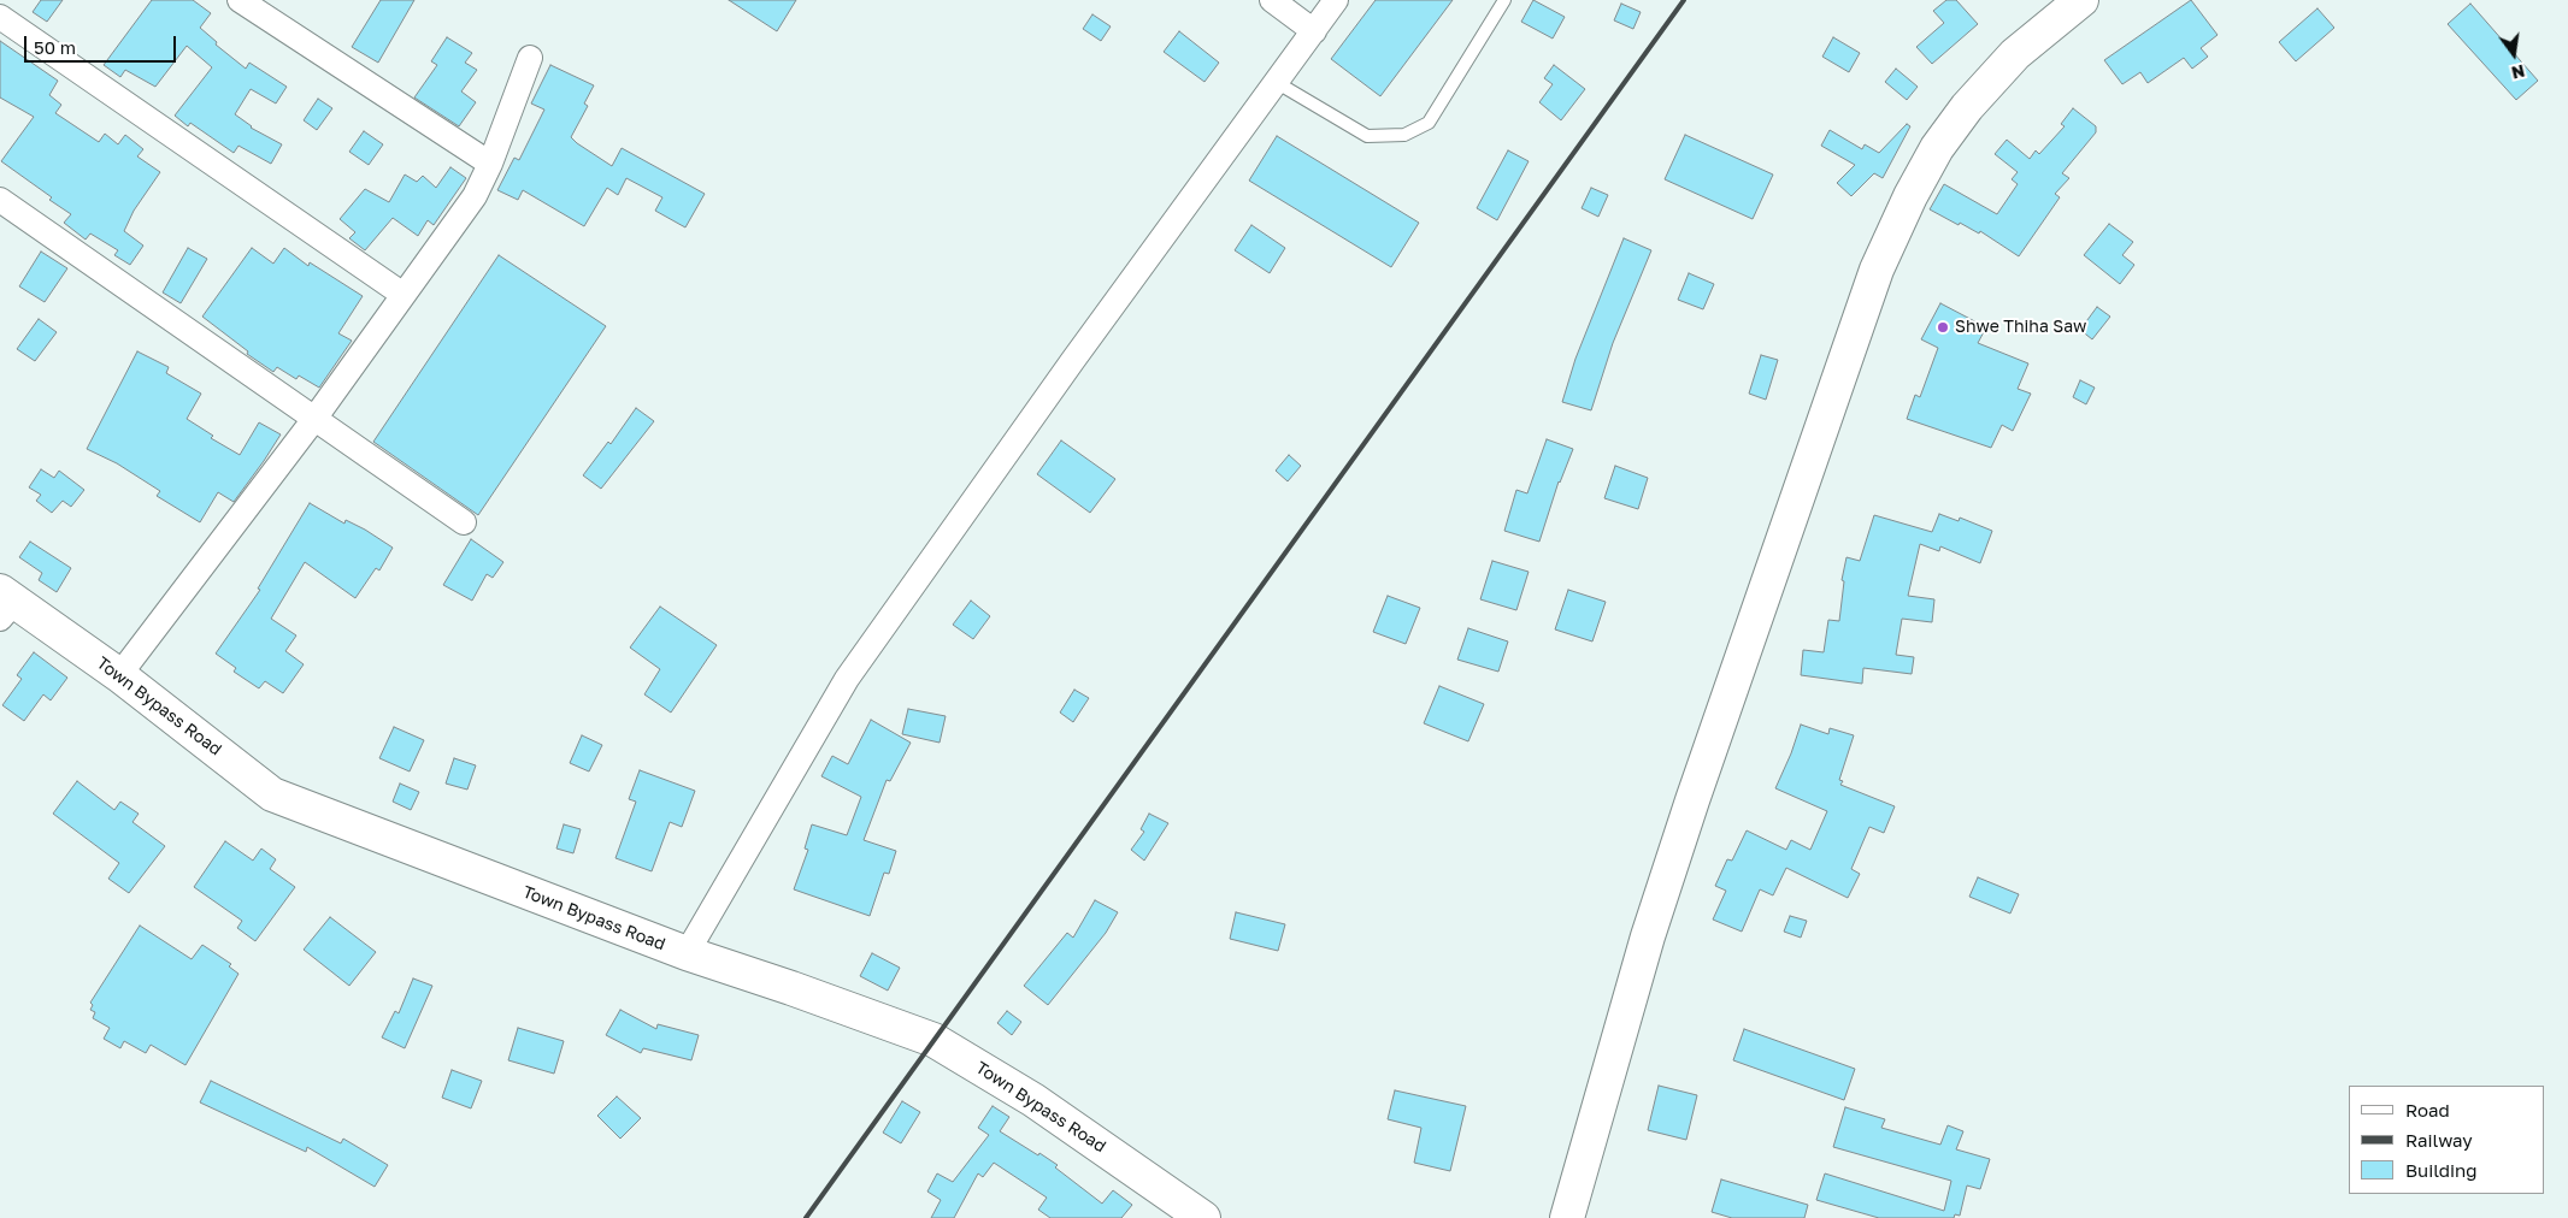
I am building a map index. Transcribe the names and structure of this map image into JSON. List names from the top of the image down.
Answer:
{
  "streets": {
    "main road": ["Town Bypass Road"]
  },
  "places": ["Shwe Thiha Saw"],
  "legend": ["Road", "Railway", "Building"],
  "scale_bar": "50 m",
  "north": "bottom"
}
